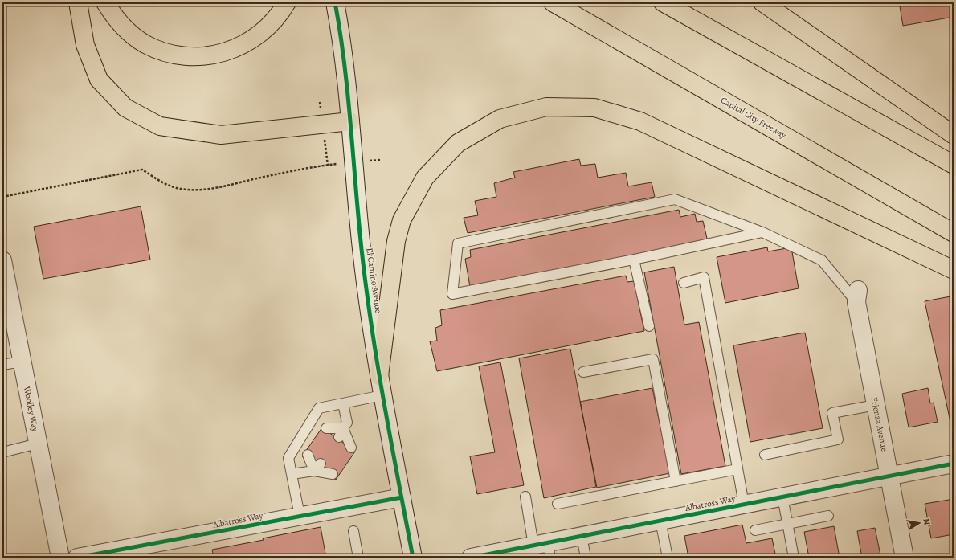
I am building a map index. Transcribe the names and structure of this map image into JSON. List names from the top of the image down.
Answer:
{
  "streets": {
    "highway": ["Capital City Freeway"],
    "street": [
      "El Camino Avenue",
      "Woolley Way",
      "Frienza Avenue",
      "Albatross Way"
    ]
  },
  "crossings": [
    ["El Camino Avenue", "Albatross Way"],
    ["Frienza Avenue", "Albatross Way"]
  ],
  "north": "right"
}
